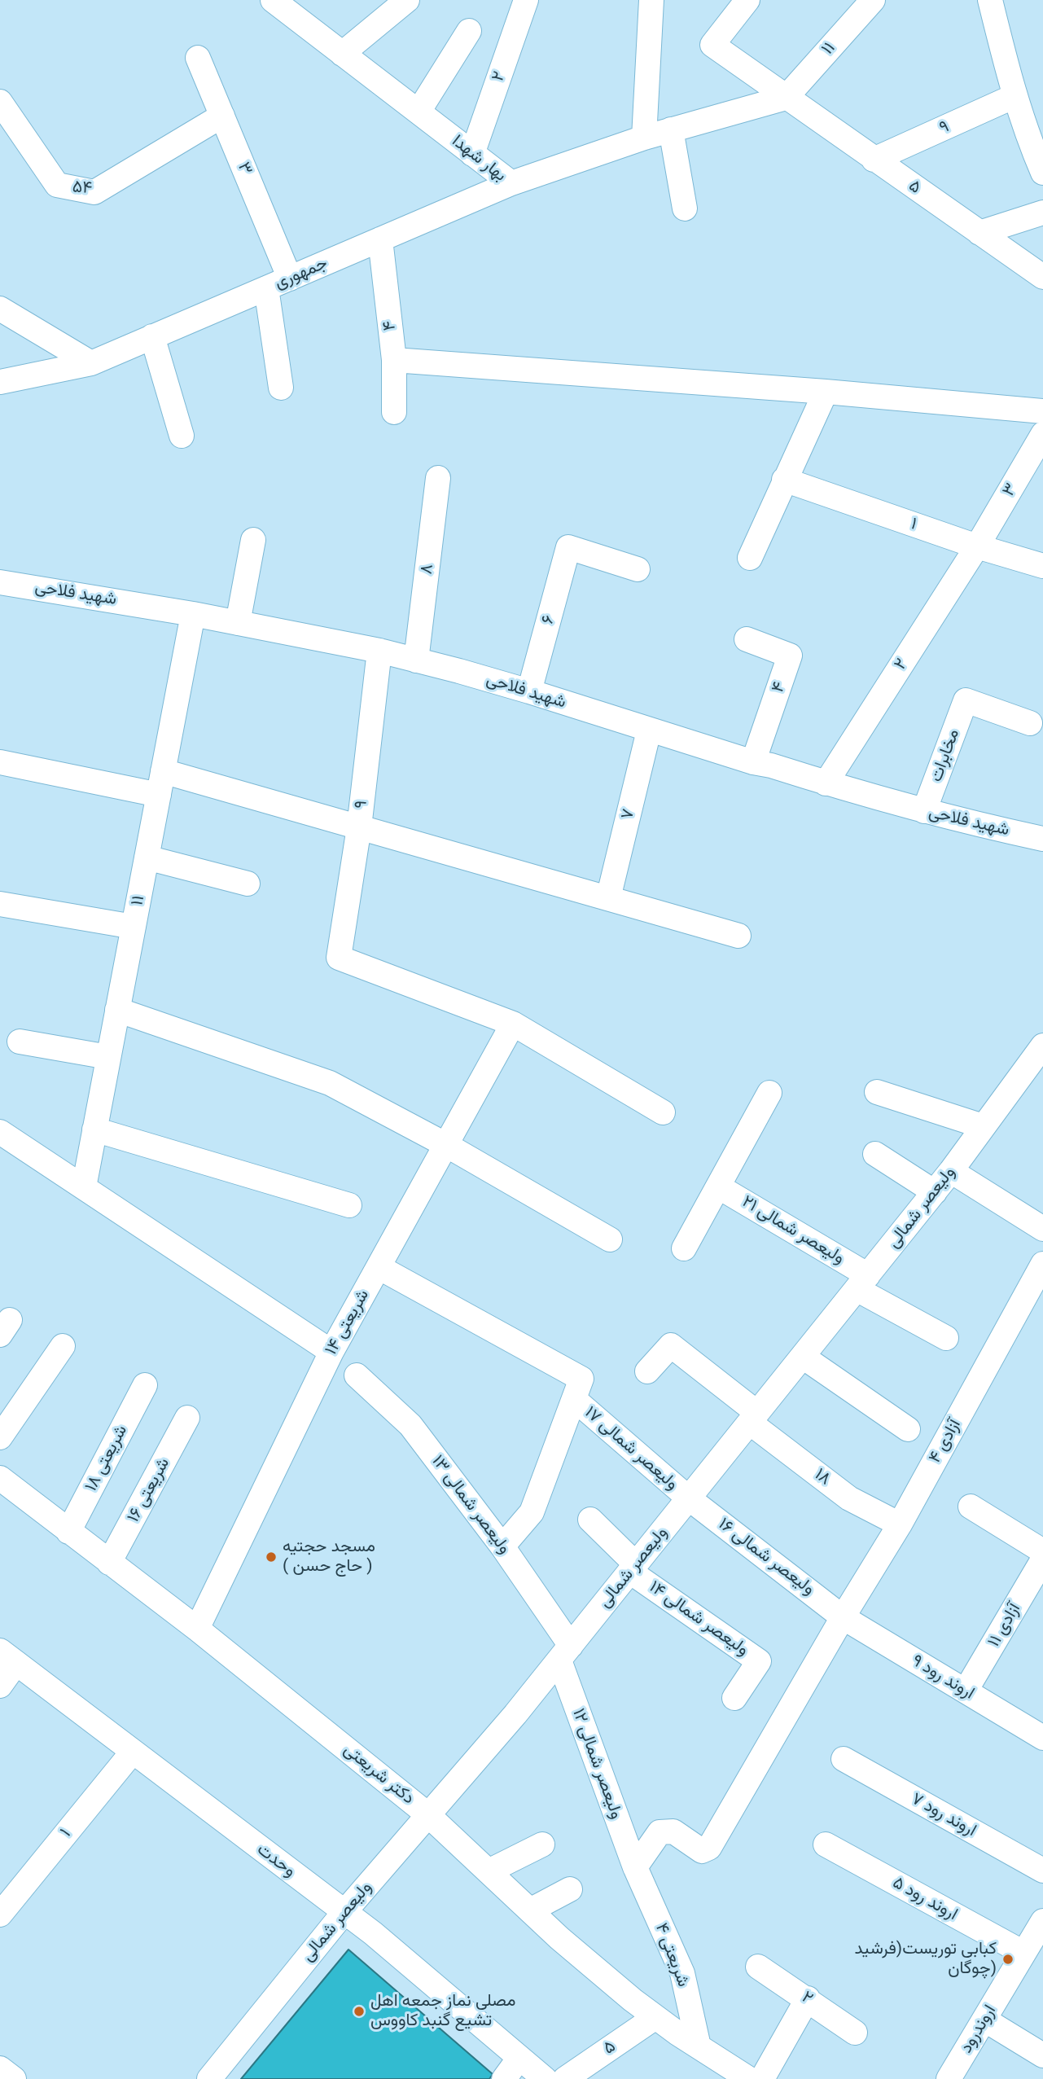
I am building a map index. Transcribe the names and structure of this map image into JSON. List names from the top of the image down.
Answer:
{
  "streets": {
    "street": [
      "۱۱",
      "۲",
      "۹",
      "بهار شهدا",
      "۳",
      "۵",
      "۵۴",
      "جمهوری",
      "۴",
      "۱",
      "۸",
      "شهید فلاحی",
      "۶",
      "مخابرات",
      "۷",
      "ولیعصر شمالی",
      "ولیعصر شمالی ۲۱",
      "شریعتی ۱۴",
      "آزادی ۴",
      "ولیعصر شمالی ۱۷",
      "شریعتی ۱۸",
      "۱۸",
      "شریعتی ۱۶",
      "ولیعصر شمالی ۱۳",
      "ولیعصر شمالی ۱۶",
      "ولیعصر شمالی ۱۴",
      "آزادی ۱۱",
      "اروند رود ۹",
      "ولیعصر شمالی ۱۲",
      "دکتر شریعتی",
      "اروند رود ۷",
      "وحدت",
      "اروند رود ۵",
      "شریعتی ۴",
      "اروندرود"
    ]
  },
  "crossings": [
    ["۱۱", "بهار شهدا"],
    ["۱۱", "۵"],
    ["۱۱", "شهید فلاحی"],
    ["۲", "بهار شهدا"],
    ["۲", "۳"],
    ["۲", "۱"],
    ["۲", "شهید فلاحی"],
    ["۹", "۵"],
    ["۹", "شهید فلاحی"],
    ["۹", "شریعتی ۱۴"],
    ["بهار شهدا", "۵"],
    ["بهار شهدا", "جمهوری"],
    ["۳", "۵۴"],
    ["۳", "جمهوری"],
    ["۳", "۱"],
    ["۵", "دکتر شریعتی"],
    ["جمهوری", "۴"],
    ["۴", "شهید فلاحی"],
    ["۱", "وحدت"],
    ["۸", "شهید فلاحی"],
    ["شهید فلاحی", "۶"],
    ["شهید فلاحی", "مخابرات"],
    ["شهید فلاحی", "۷"],
    ["ولیعصر شمالی", "ولیعصر شمالی ۲۱"],
    ["ولیعصر شمالی", "ولیعصر شمالی ۱۷"],
    ["ولیعصر شمالی", "۱۸"],
    ["ولیعصر شمالی", "ولیعصر شمالی ۱۳"],
    ["ولیعصر شمالی", "ولیعصر شمالی ۱۶"],
    ["ولیعصر شمالی", "ولیعصر شمالی ۱۴"],
    ["ولیعصر شمالی", "ولیعصر شمالی ۱۲"],
    ["ولیعصر شمالی", "دکتر شریعتی"],
    ["ولیعصر شمالی", "وحدت"],
    ["شریعتی ۱۴", "دکتر شریعتی"],
    ["آزادی ۴", "۱۸"],
    ["آزادی ۴", "ولیعصر شمالی ۱۶"],
    ["آزادی ۴", "اروند رود ۹"],
    ["آزادی ۴", "ولیعصر شمالی ۱۲"],
    ["آزادی ۴", "شریعتی ۴"],
    ["ولیعصر شمالی ۱۷", "ولیعصر شمالی ۱۶"],
    ["شریعتی ۱۸", "دکتر شریعتی"],
    ["شریعتی ۱۶", "دکتر شریعتی"],
    ["ولیعصر شمالی ۱۳", "ولیعصر شمالی ۱۲"],
    ["ولیعصر شمالی ۱۶", "اروند رود ۹"],
    ["آزادی ۱۱", "اروند رود ۹"],
    ["ولیعصر شمالی ۱۲", "شریعتی ۴"],
    ["دکتر شریعتی", "شریعتی ۴"],
    ["اروند رود ۵", "اروندرود"]
  ],
  "places": ["مسجد حجتیه ( حاج حسن )", "کبابی توریست(فرشید چوگان)", "مصلی نماز جمعه اهل تشیع گنبد کاووس"]
}
